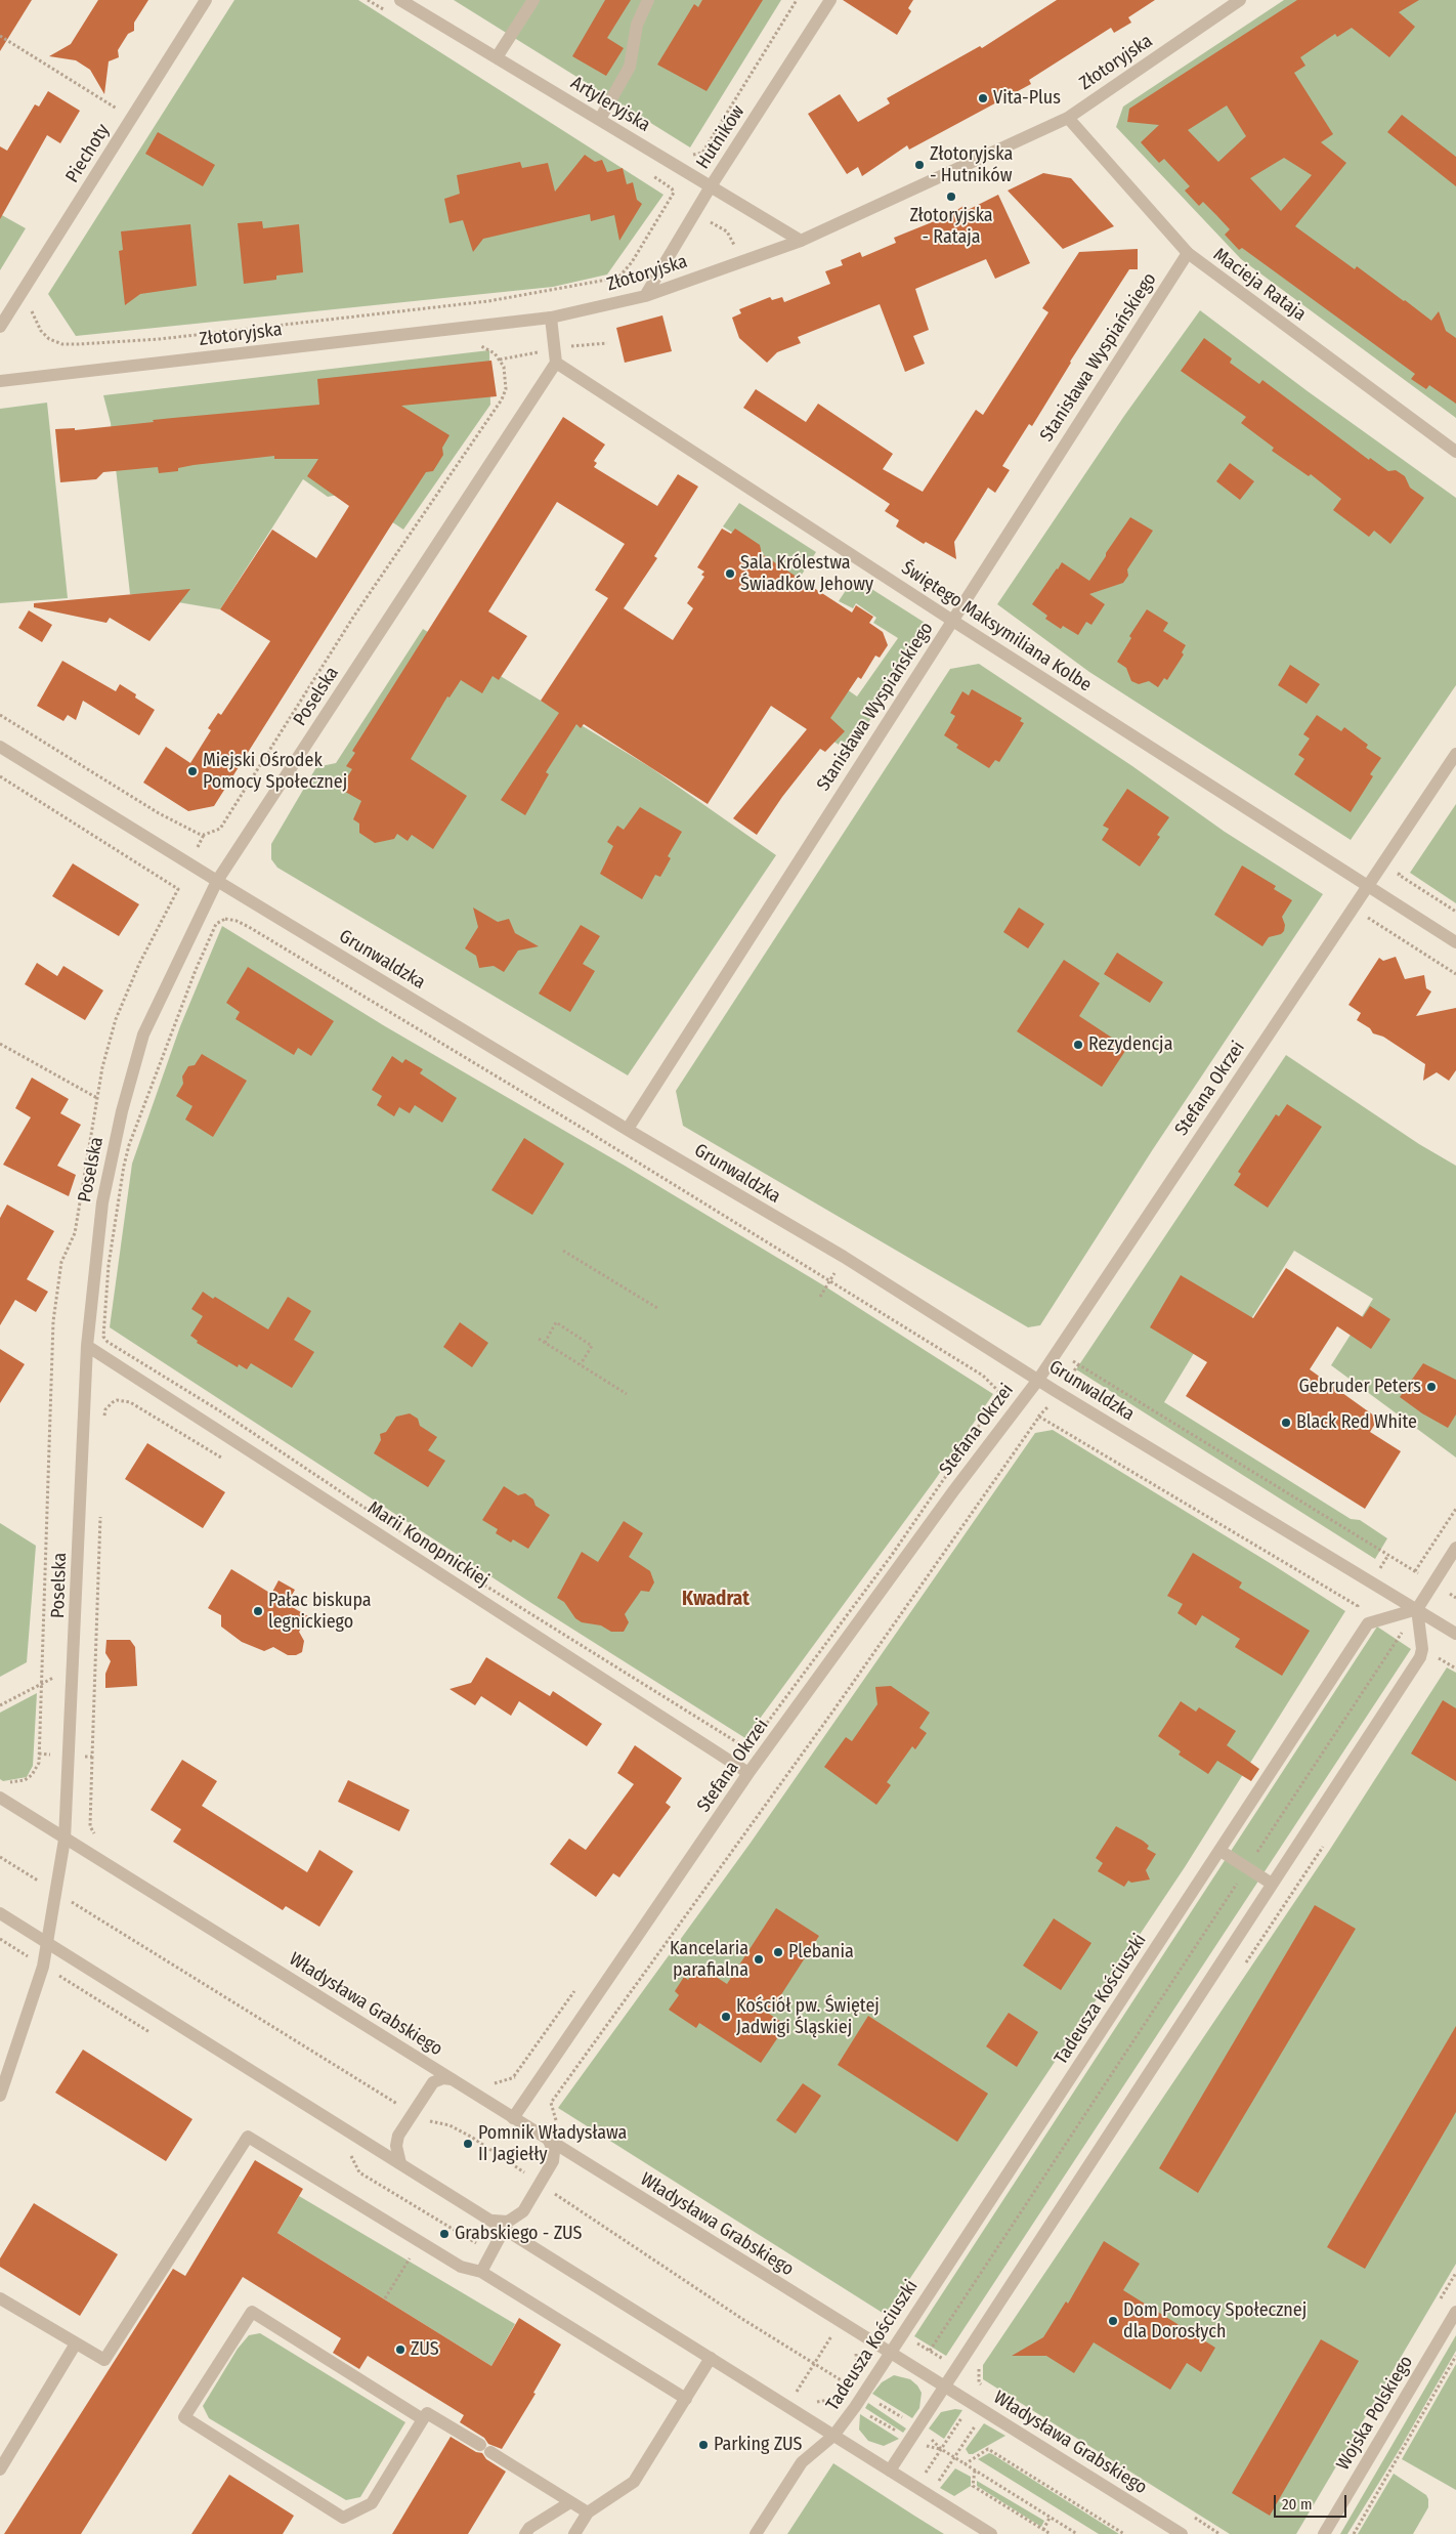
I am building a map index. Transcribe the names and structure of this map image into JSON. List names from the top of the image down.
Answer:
{
  "streets": {
    "street": [
      "Złotoryjska",
      "Artyleryjska",
      "Hutników",
      "Piechoty",
      "Macieja Rataja",
      "Stanisława Wyspiańskiego",
      "Świętego Maksymiliana Kolbe",
      "Poselska",
      "Grunwaldzka",
      "Stefana Okrzei",
      "Marii Konopnickiej",
      "Tadeusza Kościuszki",
      "Władysława Grabskiego",
      "Wojska Polskiego"
    ]
  },
  "crossings": [
    ["Złotoryjska", "Artyleryjska"],
    ["Złotoryjska", "Hutników"],
    ["Złotoryjska", "Macieja Rataja"],
    ["Artyleryjska", "Hutników"],
    ["Macieja Rataja", "Stanisława Wyspiańskiego"],
    ["Stanisława Wyspiańskiego", "Świętego Maksymiliana Kolbe"],
    ["Stanisława Wyspiańskiego", "Grunwaldzka"],
    ["Świętego Maksymiliana Kolbe", "Poselska"],
    ["Świętego Maksymiliana Kolbe", "Stefana Okrzei"],
    ["Poselska", "Grunwaldzka"],
    ["Poselska", "Marii Konopnickiej"],
    ["Poselska", "Władysława Grabskiego"],
    ["Grunwaldzka", "Stefana Okrzei"],
    ["Grunwaldzka", "Tadeusza Kościuszki"],
    ["Stefana Okrzei", "Marii Konopnickiej"],
    ["Stefana Okrzei", "Władysława Grabskiego"],
    ["Tadeusza Kościuszki", "Władysława Grabskiego"]
  ],
  "districts": ["Kwadrat"],
  "places": [
    "Vita-Plus",
    "Złotoryjska - Hutników",
    "Złotoryjska - Rataja",
    "Sala Królestwa Świadków Jehowy",
    "Miejski Ośrodek Pomocy Społecznej",
    "Rezydencja",
    "Gebruder Peters",
    "Black Red White",
    "Pałac biskupa legnickiego",
    "Plebania",
    "Kancelaria parafialna",
    "Kościół pw. Świętej Jadwigi Śląskiej",
    "Pomnik Władysława II Jagiełły",
    "Grabskiego - ZUS",
    "Dom Pomocy Społecznej dla Dorosłych",
    "ZUS",
    "Parking ZUS"
  ],
  "scale_bar": "20 m"
}
